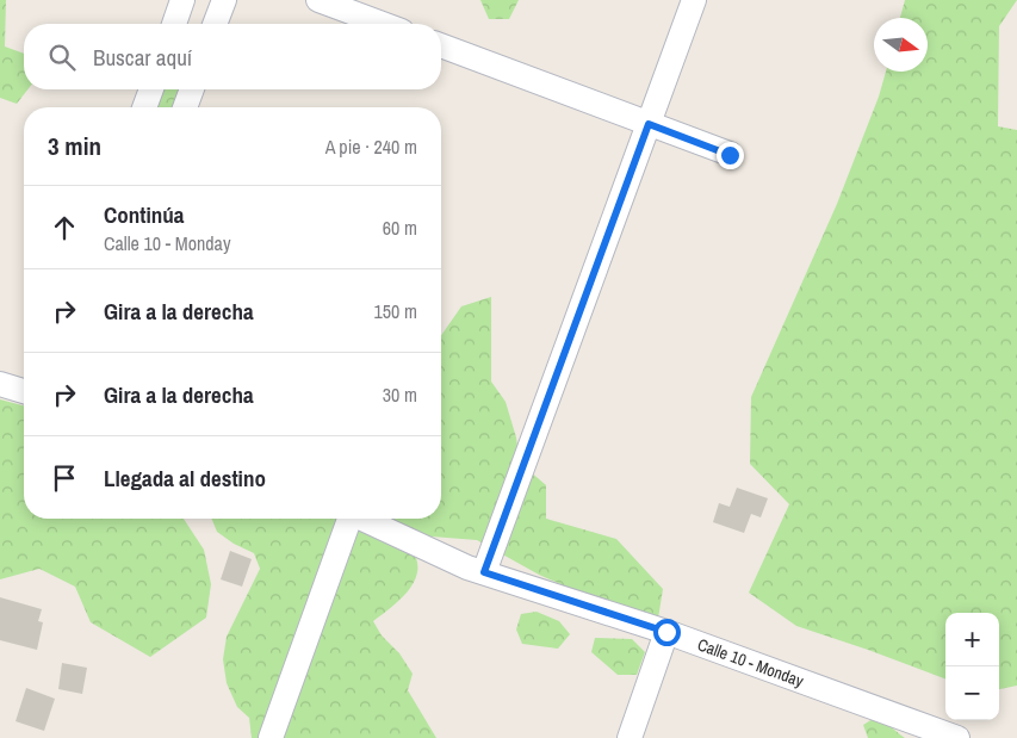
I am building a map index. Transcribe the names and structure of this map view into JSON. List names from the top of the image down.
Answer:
{
  "streets": {
    "street": ["Calle 10 - Monday"]
  },
  "north": "right",
  "page": {
    "search": "Buscar aquí",
    "heading": ["3 min", "A pie · 240 m"],
    "list": [
      ["Continúa", "Calle 10 - Monday", "60 m"],
      ["Gira a la derecha", "150 m"],
      ["Gira a la derecha", "30 m"],
      "Llegada al destino"
    ],
    "map_buttons": ["+", "−"]
  }
}
